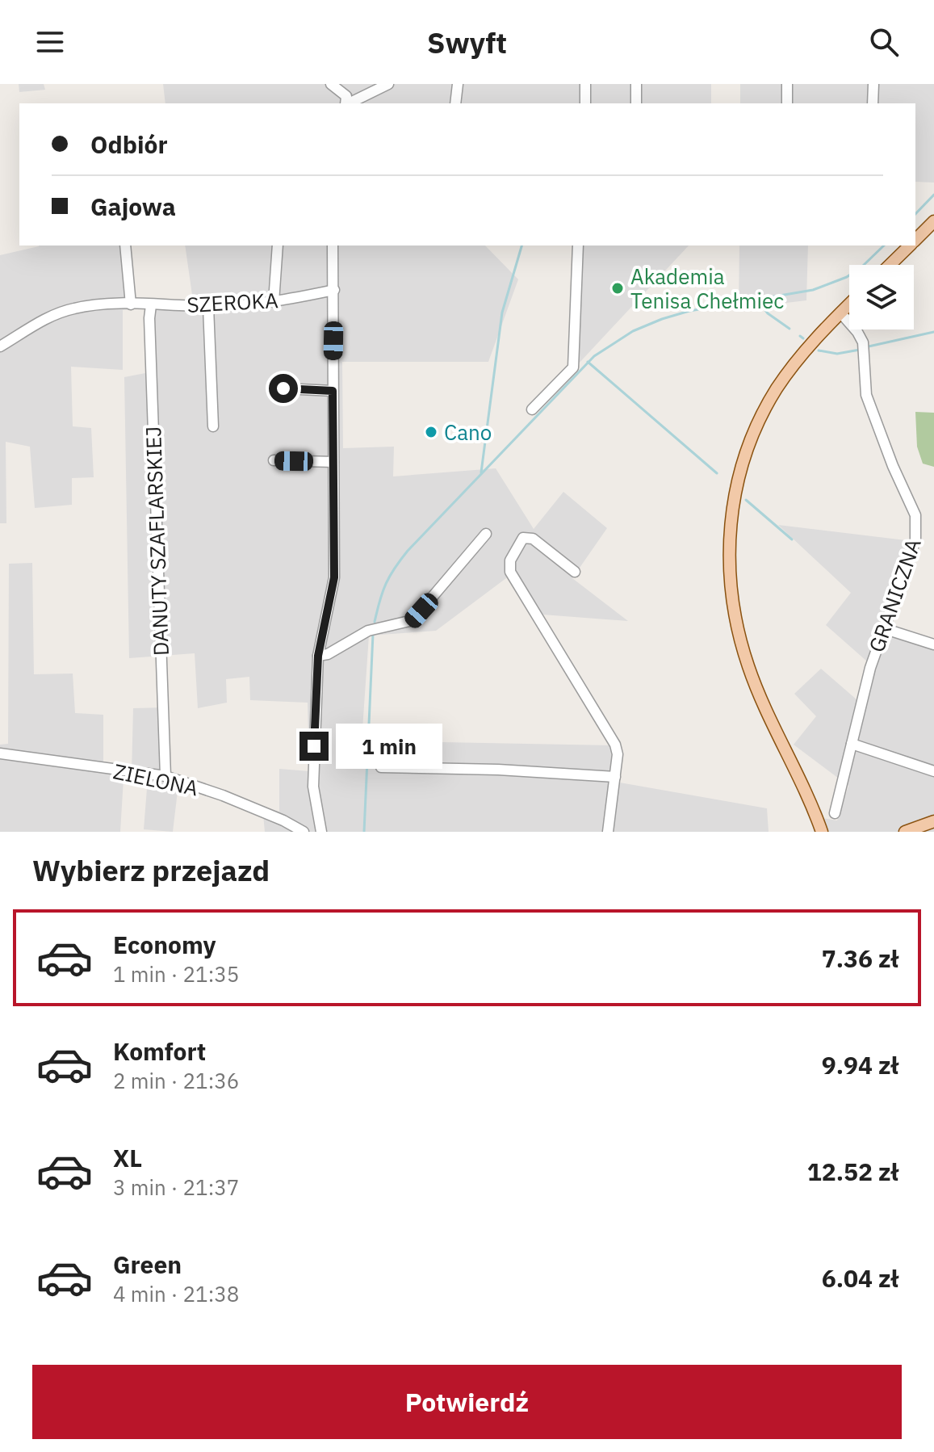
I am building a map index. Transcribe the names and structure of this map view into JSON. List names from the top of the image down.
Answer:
{
  "streets": {
    "street": [
      "SZEROKA",
      "DANUTY SZAFLARSKIEJ",
      "GRANICZNA",
      "ZIELONA"
    ]
  },
  "crossings": [
    ["SZEROKA", "DANUTY SZAFLARSKIEJ"],
    ["DANUTY SZAFLARSKIEJ", "ZIELONA"]
  ],
  "places": ["Akademia Tenisa Chełmiec", "Cano"],
  "page": {
    "header": "Swyft",
    "banner": ["Odbiór", "Gajowa"],
    "bubble": "1 min",
    "heading": "Wybierz przejazd",
    "list": [
      {
        "name": "Economy",
        "note": "1 min · 21:35",
        "value": "7.36 zł"
      },
      {
        "name": "Komfort",
        "note": "2 min · 21:36",
        "value": "9.94 zł"
      },
      {
        "name": "XL",
        "note": "3 min · 21:37",
        "value": "12.52 zł"
      },
      {
        "name": "Green",
        "note": "4 min · 21:38",
        "value": "6.04 zł"
      }
    ],
    "buttons": "Potwierdź"
  }
}
